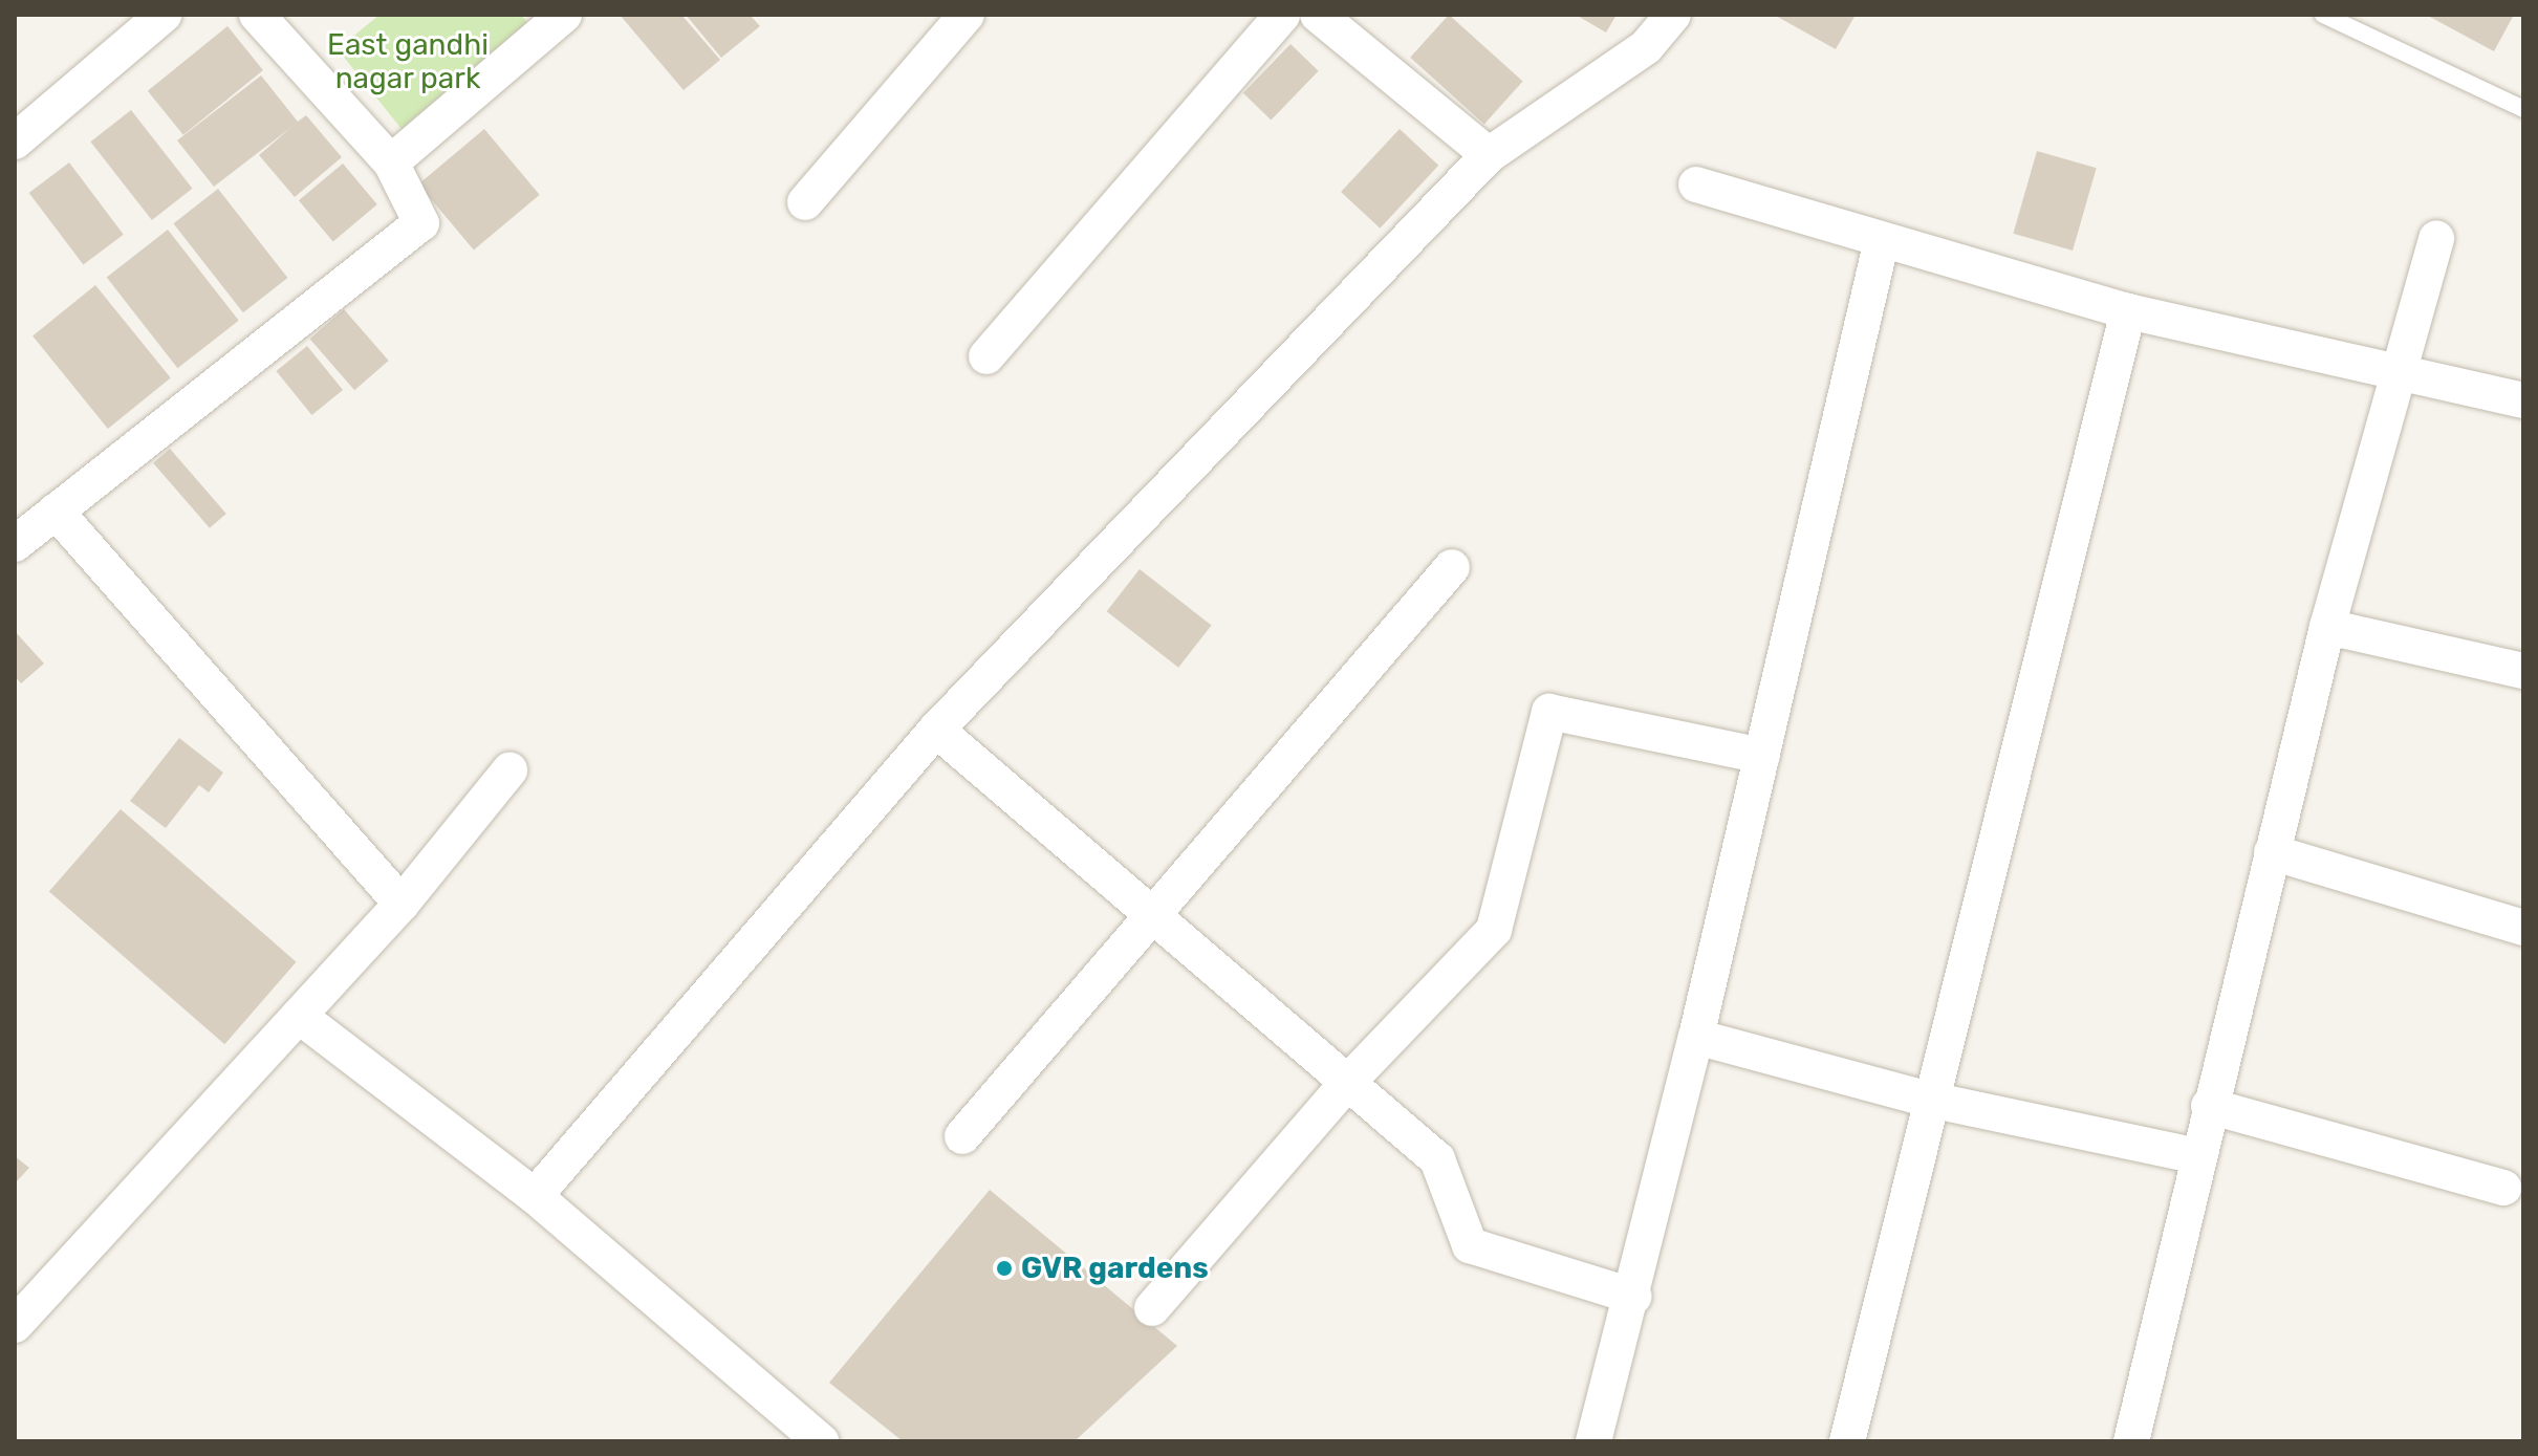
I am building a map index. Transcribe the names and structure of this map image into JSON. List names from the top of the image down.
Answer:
{
  "parks": ["East gandhi nagar park"],
  "places": ["GVR gardens"]
}
